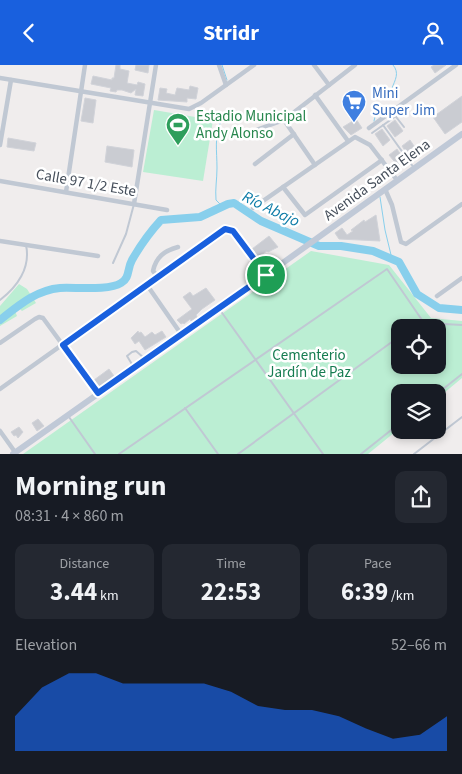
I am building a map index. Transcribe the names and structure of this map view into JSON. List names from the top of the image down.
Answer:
{
  "streets": {
    "street": ["Avenida Santa Elena", "Calle 97 1/2 Este"]
  },
  "water": ["Río Abajo"],
  "parks": ["Cementerio Jardín de Paz"],
  "places": {
    "supermarket": ["Mini Super Jim"],
    "sports": ["Estadio Municipal Andy Alonso"]
  },
  "page": {
    "header": "Stridr",
    "heading": ["Morning run", "08:31 · 4 × 860 m"],
    "stats": [
      ["Distance", "3.44 km"],
      ["Time", "22:53"],
      ["Pace", "6:39 /km"]
    ],
    "chart": ["Elevation", "52–66 m"]
  }
}
